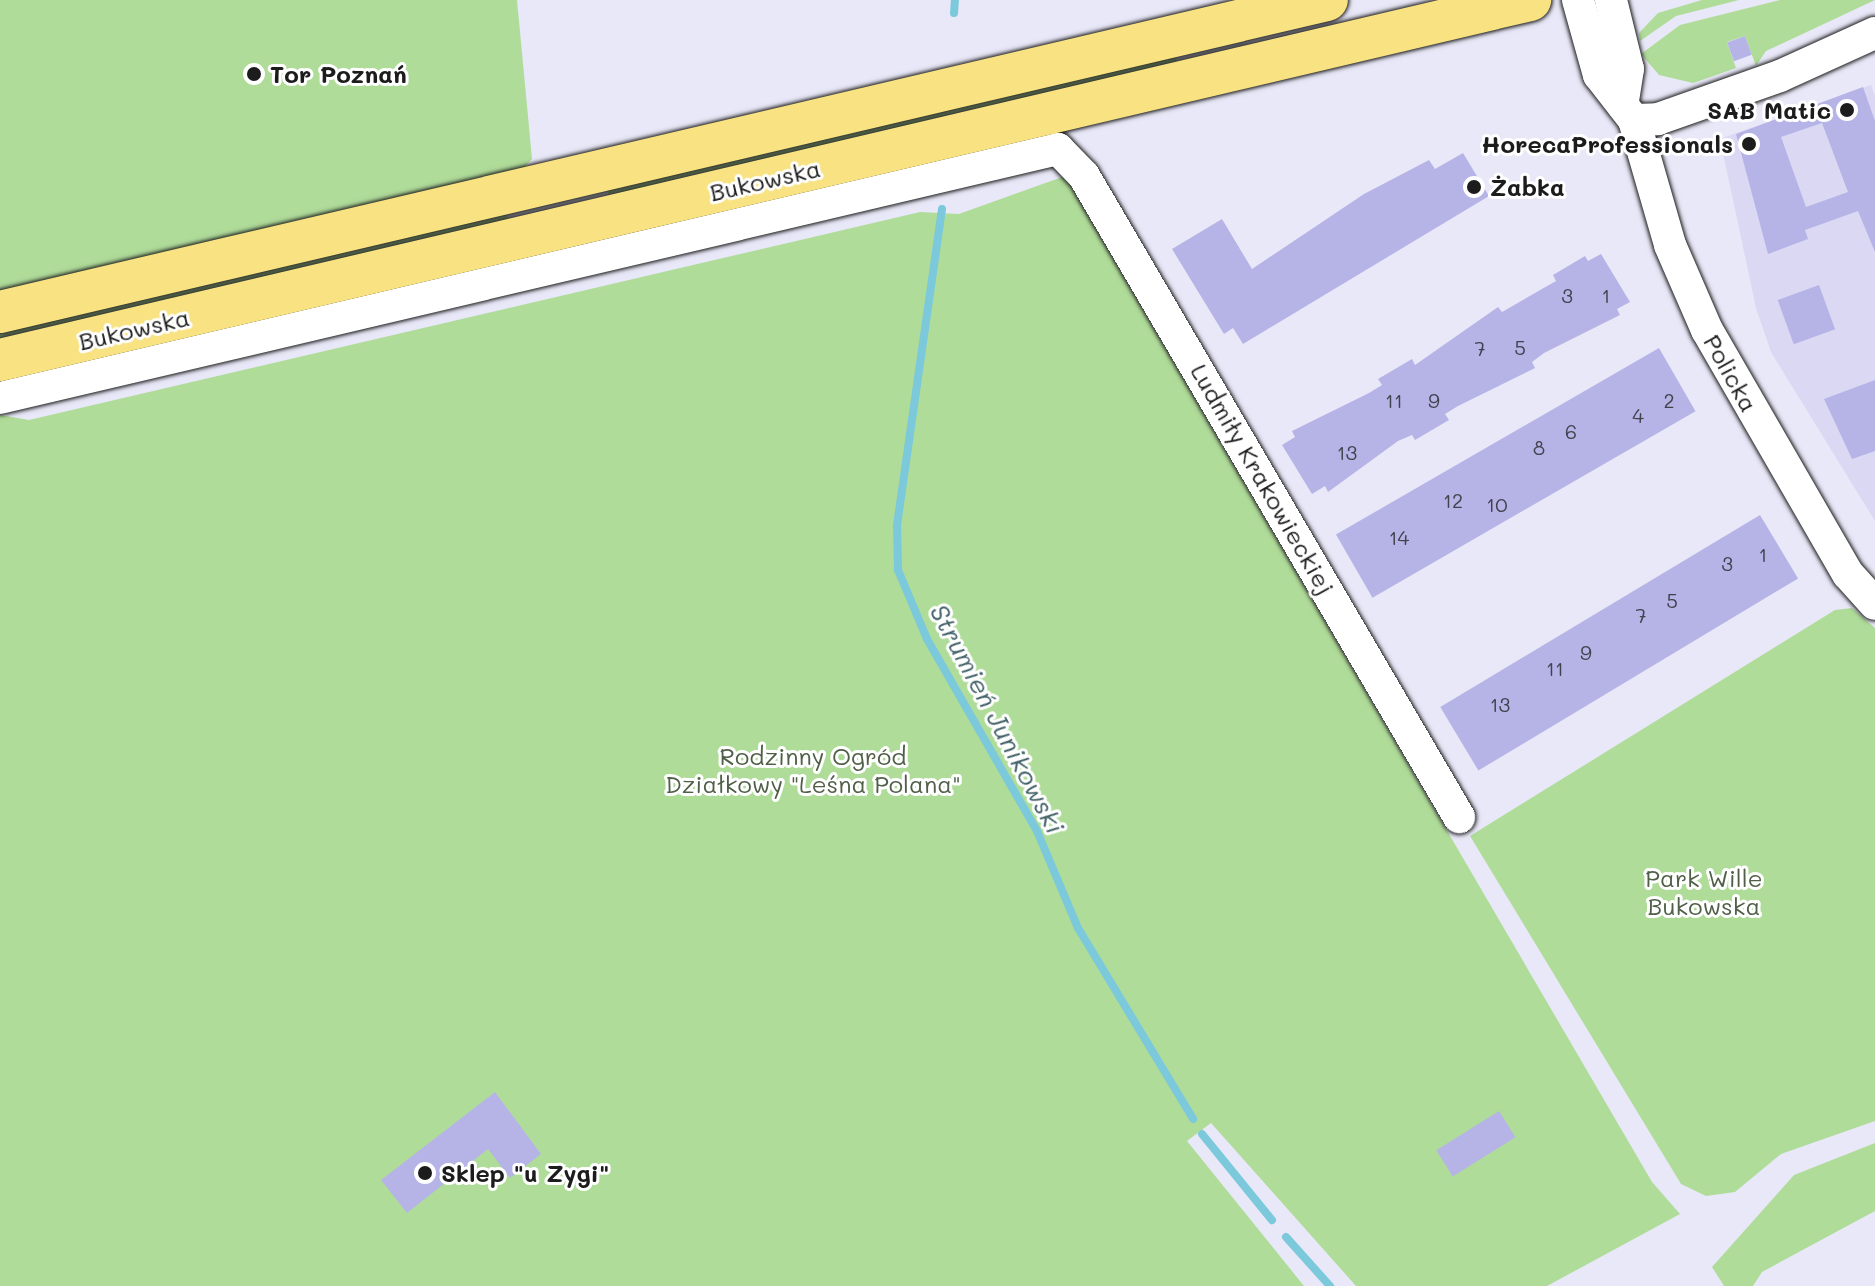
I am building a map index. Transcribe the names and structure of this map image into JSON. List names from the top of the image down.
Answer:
{
  "streets": {
    "main road": ["Bukowska"],
    "street": ["Policka", "Ludmiły Krakowieckiej"]
  },
  "water": ["Strumień Junikowski"],
  "parks": ["Rodzinny Ogród Działkowy \"Leśna Polana\"", "Park Wille Bukowska"],
  "places": [
    "Tor Poznań",
    "SAB Matic",
    "HorecaProfessionals",
    "Żabka",
    "Sklep \"u Zygi\""
  ],
  "house_numbers": [
    "3",
    "1",
    "5",
    "7",
    "11",
    "9",
    "2",
    "4",
    "6",
    "8",
    "13",
    "12",
    "10",
    "14",
    "1",
    "3",
    "5",
    "7",
    "9",
    "11",
    "13"
  ]
}
